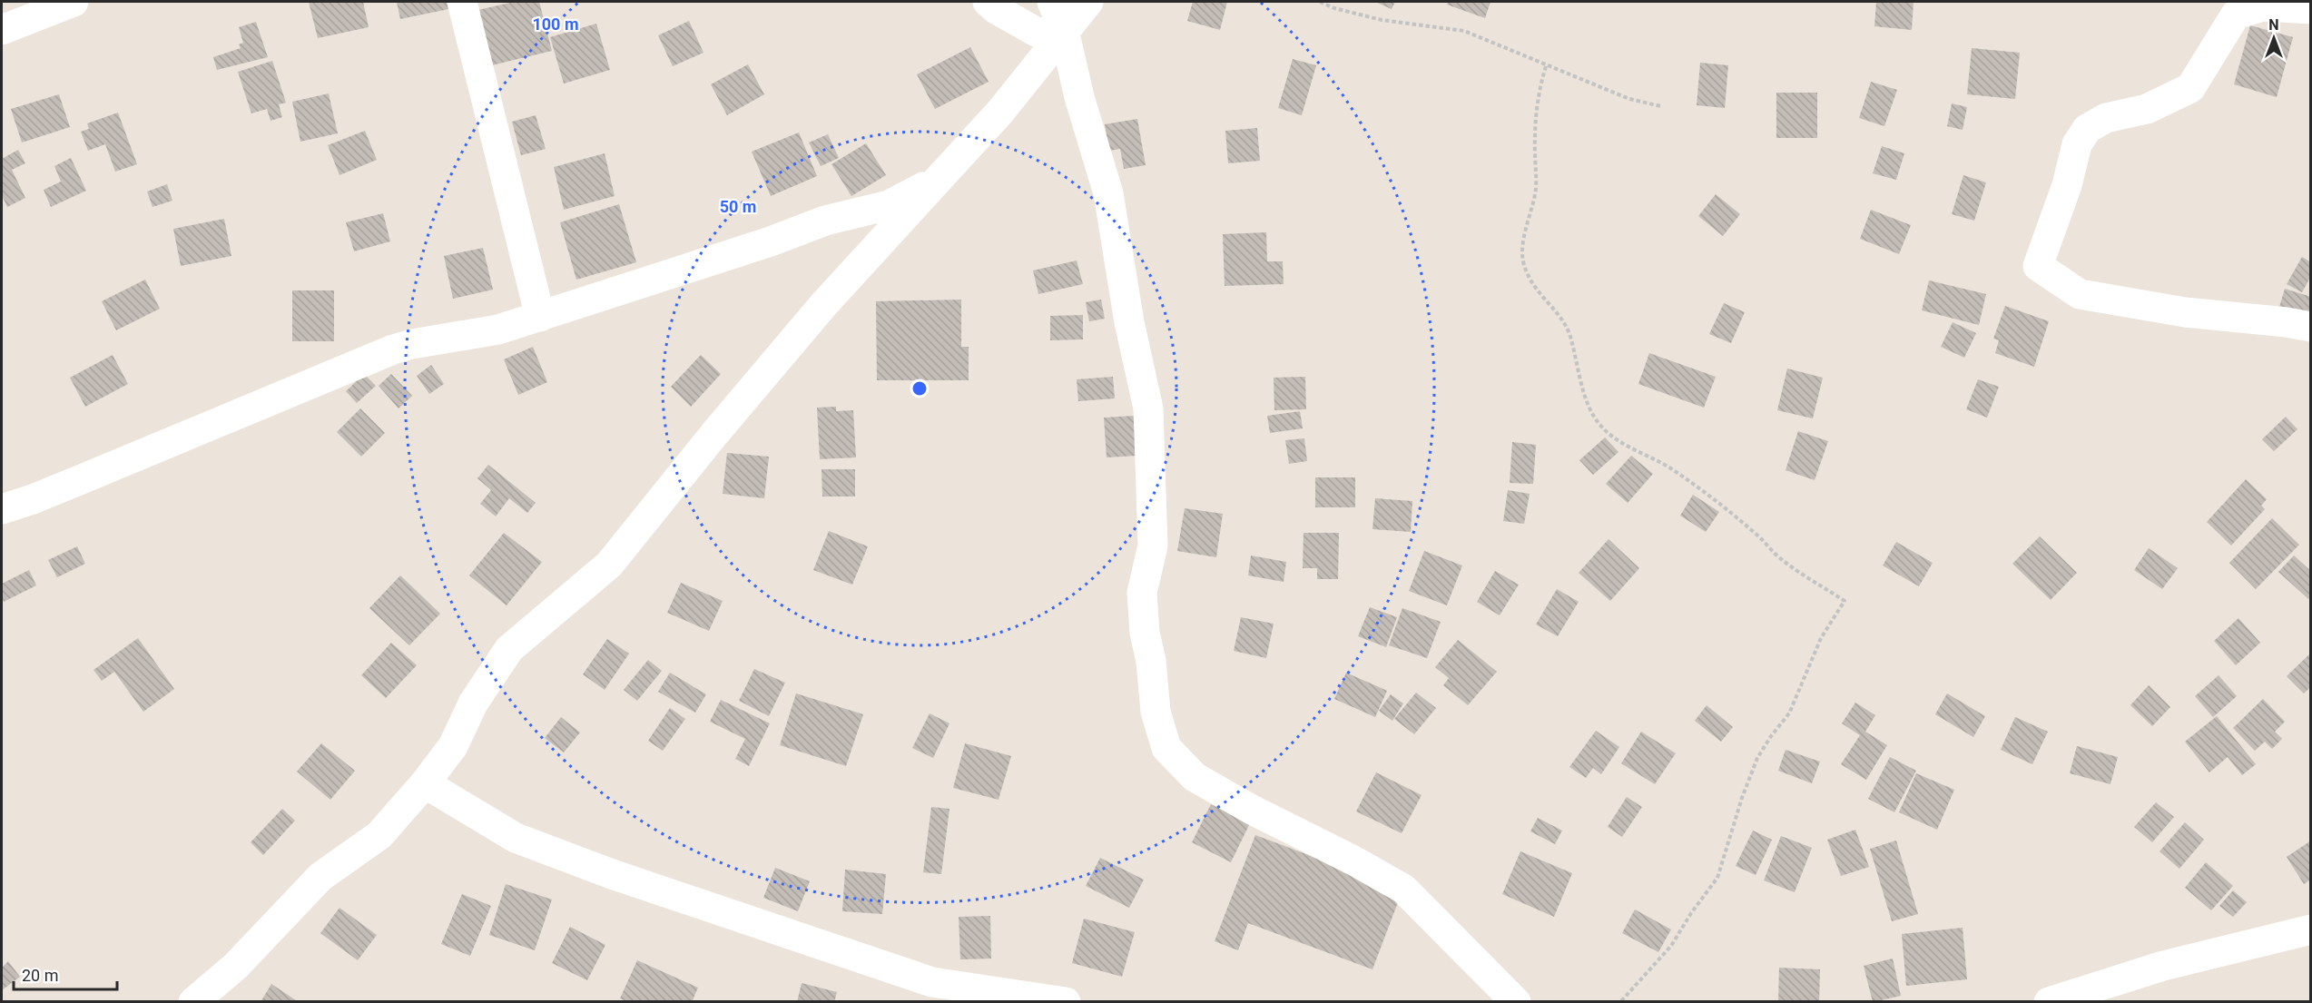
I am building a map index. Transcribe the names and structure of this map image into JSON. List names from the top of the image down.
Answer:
{
  "scale_bar": "20 m",
  "north": "top",
  "rings": ["100 m", "50 m"]
}
